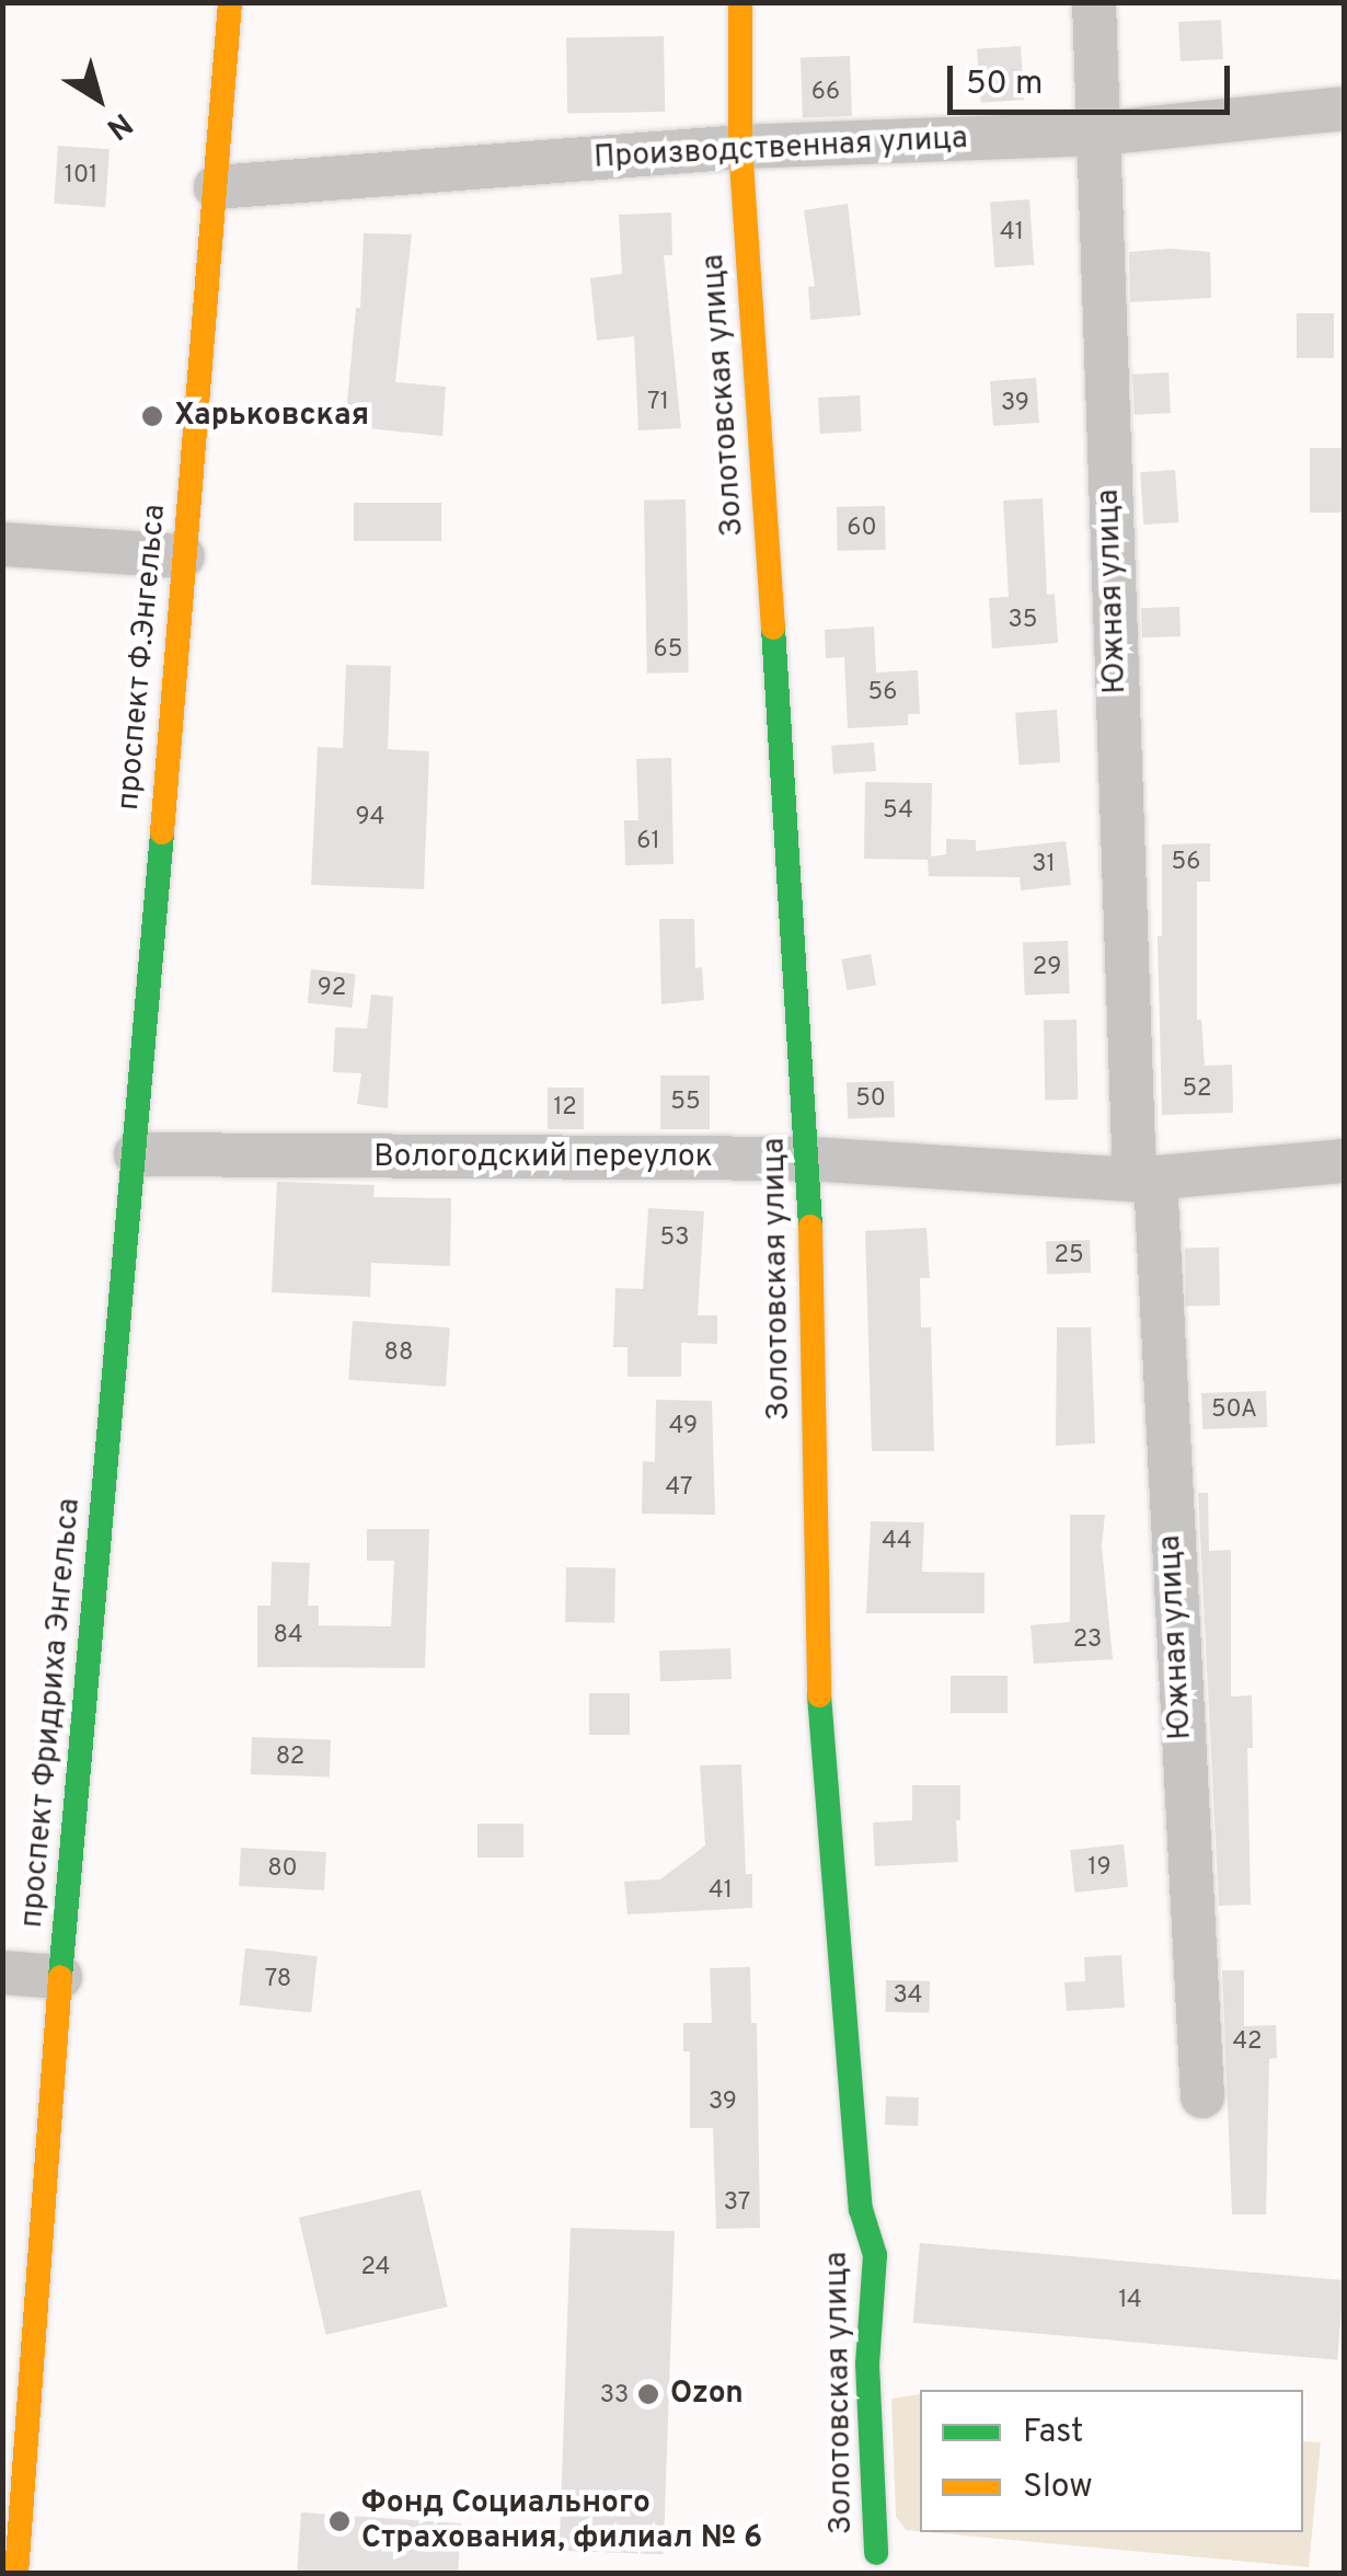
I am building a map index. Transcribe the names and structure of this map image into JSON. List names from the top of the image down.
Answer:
{
  "streets": {
    "street": [
      "Производственная улица",
      "Золотовская улица",
      "Южная улица",
      "проспект Ф.Энгельса",
      "Вологодский переулок",
      "проспект Фридриха Энгельса"
    ]
  },
  "crossings": [
    ["Производственная улица", "Золотовская улица"],
    ["Производственная улица", "Южная улица"],
    ["Производственная улица", "проспект Ф.Энгельса"],
    ["Золотовская улица", "Вологодский переулок"],
    ["Южная улица", "Вологодский переулок"],
    ["проспект Ф.Энгельса", "Вологодский переулок"],
    ["проспект Ф.Энгельса", "проспект Фридриха Энгельса"]
  ],
  "places": ["Харьковская", "Ozon", "Фонд Социального Страхования, филиал № 6"],
  "house_numbers": [
    "66",
    "101",
    "41",
    "71",
    "39",
    "60",
    "35",
    "65",
    "56",
    "54",
    "94",
    "61",
    "56",
    "31",
    "29",
    "92",
    "52",
    "50",
    "55",
    "12",
    "53",
    "25",
    "88",
    "50А",
    "49",
    "47",
    "44",
    "84",
    "23",
    "82",
    "19",
    "80",
    "41",
    "78",
    "34",
    "42",
    "39",
    "37",
    "24",
    "14",
    "33"
  ],
  "legend": ["Fast", "Slow"],
  "scale_bar": "50 m",
  "north": "bottom right"
}
